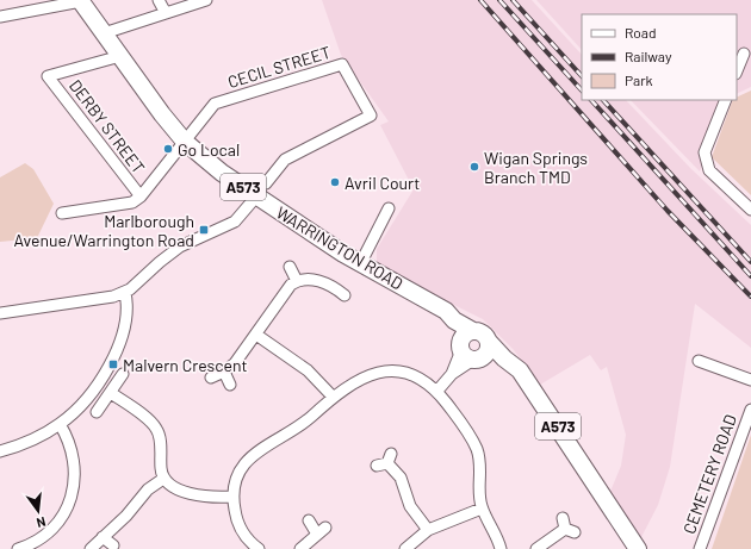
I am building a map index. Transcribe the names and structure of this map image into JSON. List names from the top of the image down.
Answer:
{
  "streets": {
    "main road": ["A573", "WARRINGTON ROAD"],
    "street": ["CECIL STREET", "DERBY STREET", "CEMETERY ROAD"]
  },
  "crossings": [
    ["CECIL STREET", "WARRINGTON ROAD"],
    ["DERBY STREET", "WARRINGTON ROAD"]
  ],
  "places": {
    "other": ["Go Local", "Wigan Springs Branch TMD", "Avril Court"],
    "transit": ["Marlborough Avenue/Warrington Road", "Malvern Crescent"]
  },
  "legend": ["Road", "Railway", "Park"],
  "north": "bottom"
}
